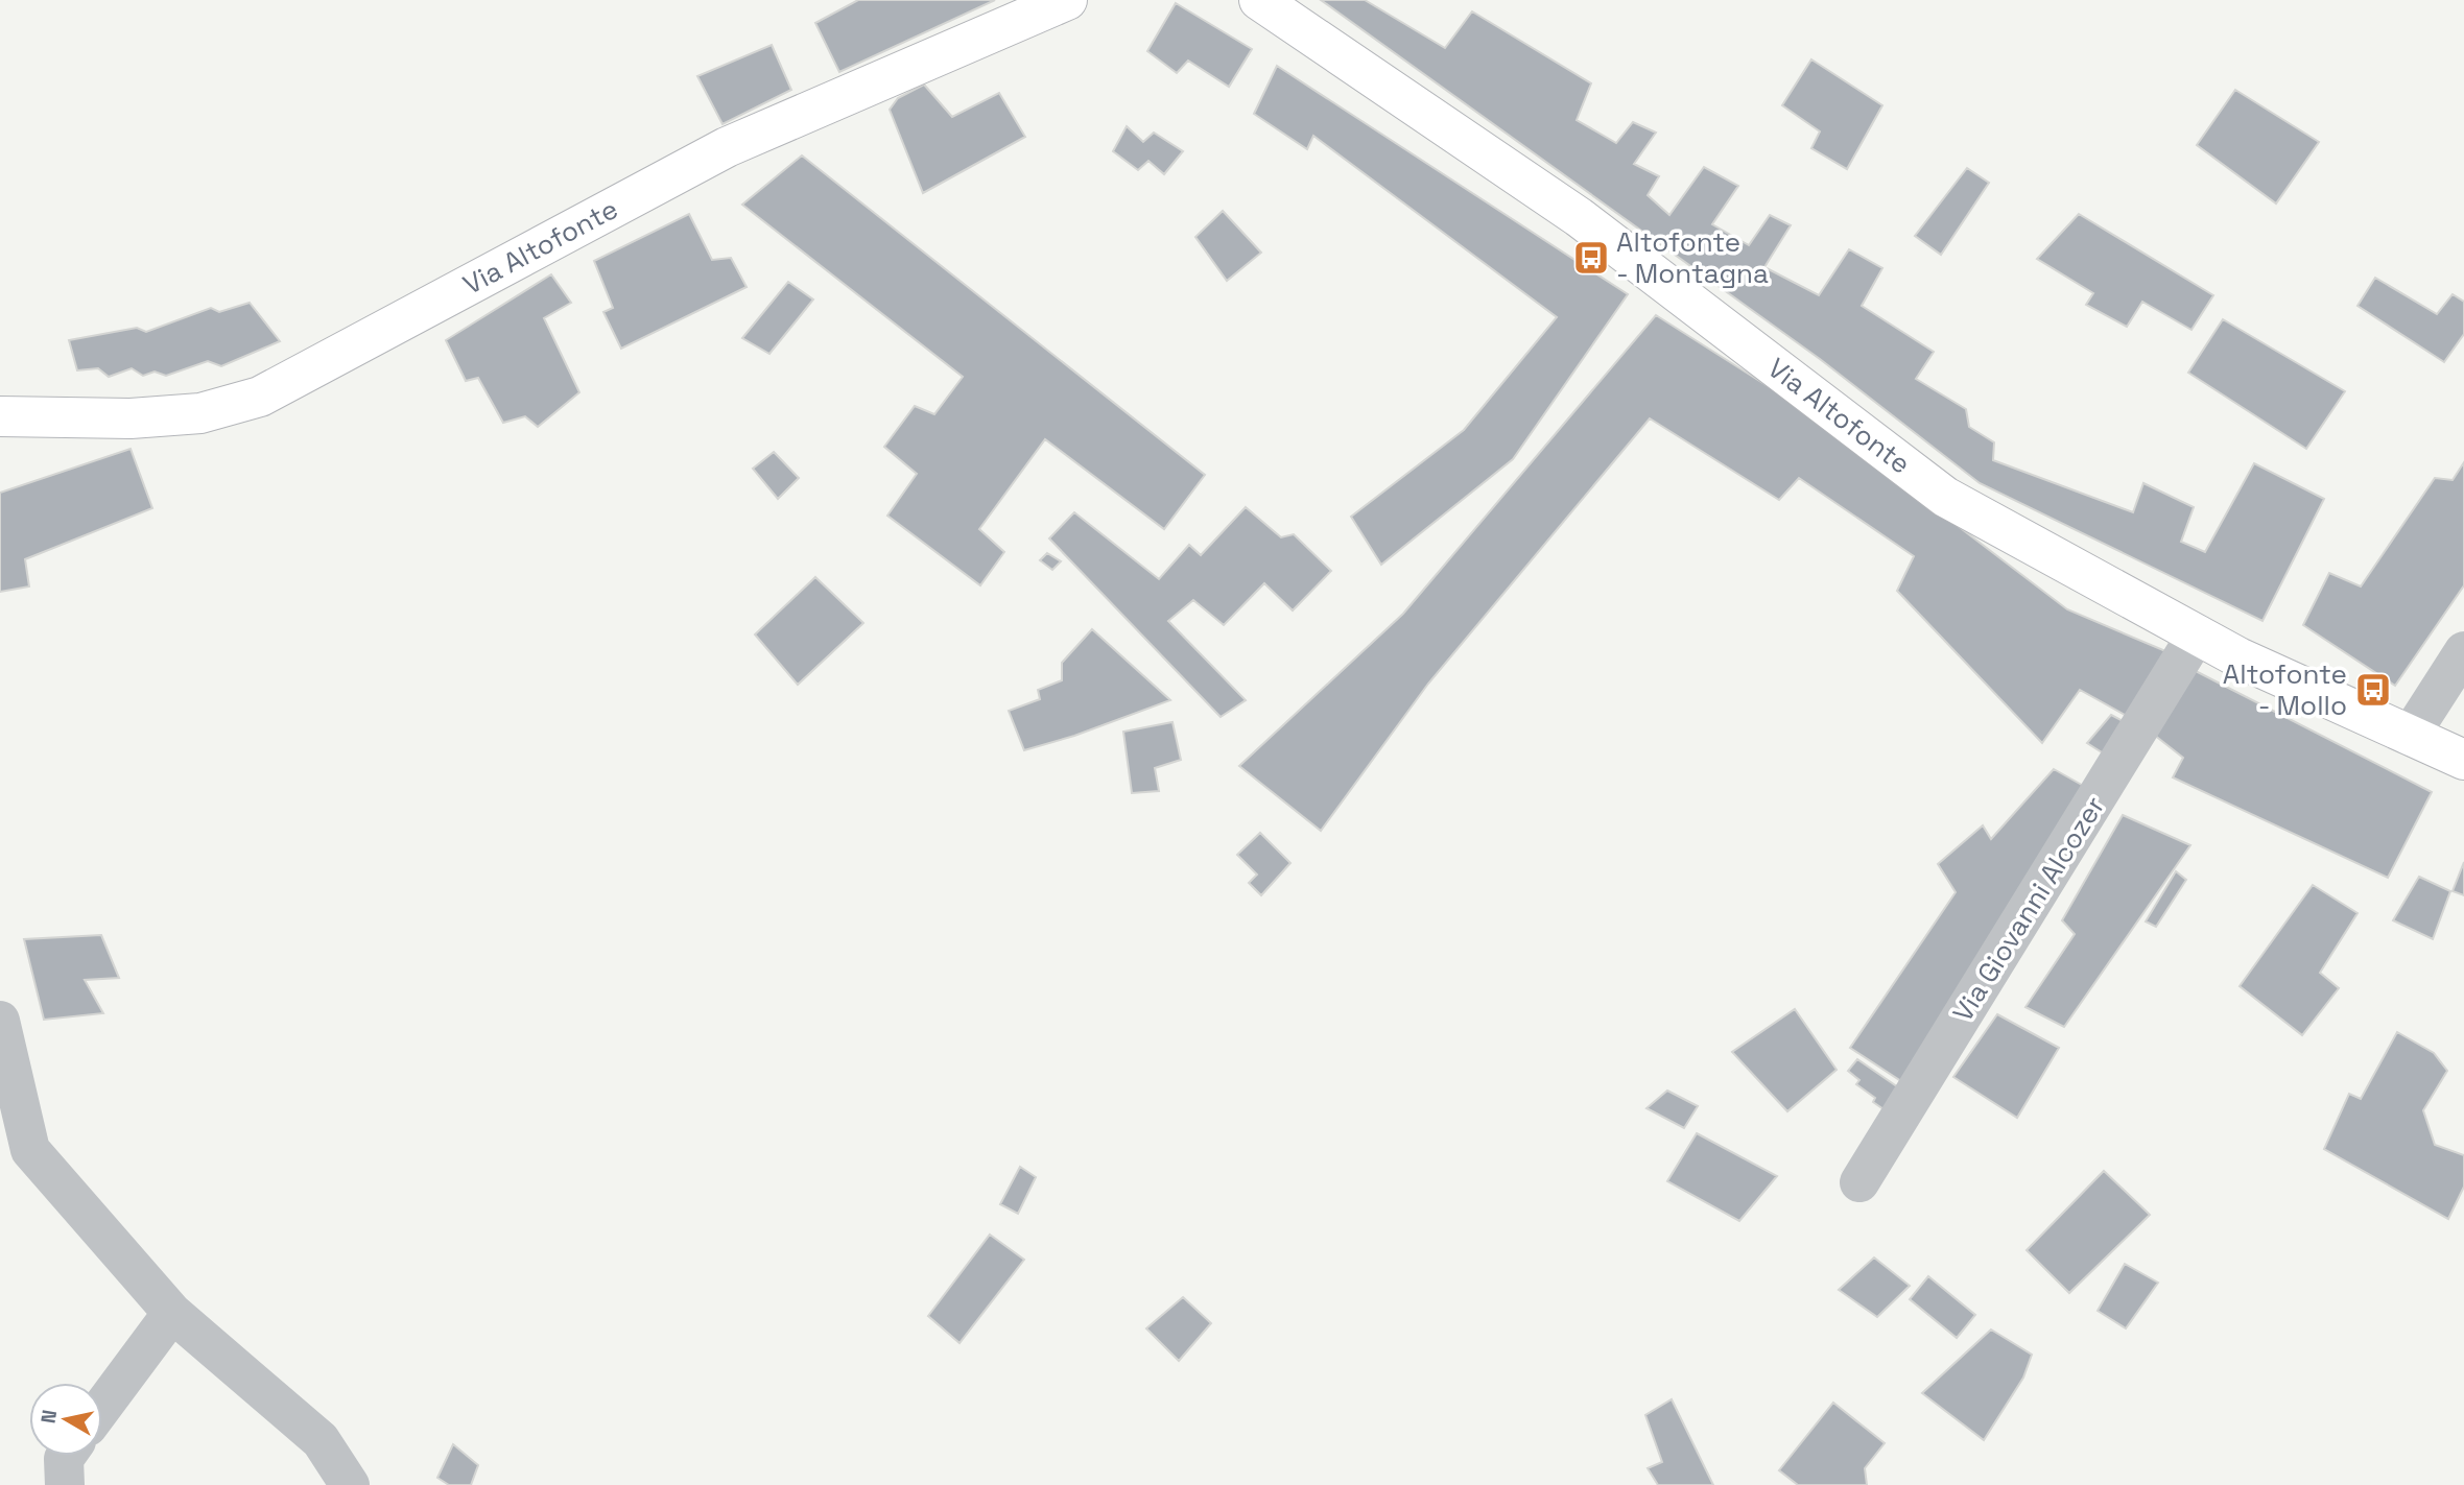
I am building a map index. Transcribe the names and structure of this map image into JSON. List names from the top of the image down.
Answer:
{
  "streets": {
    "main road": ["Via Altofonte"],
    "street": ["Via Giovanni Alcozer"]
  },
  "crossings": [
    ["Via Altofonte", "Via Giovanni Alcozer"]
  ],
  "places": {
    "bus stop": ["Altofonte - Montagna", "Altofonte - Mollo"]
  },
  "north": "left"
}
